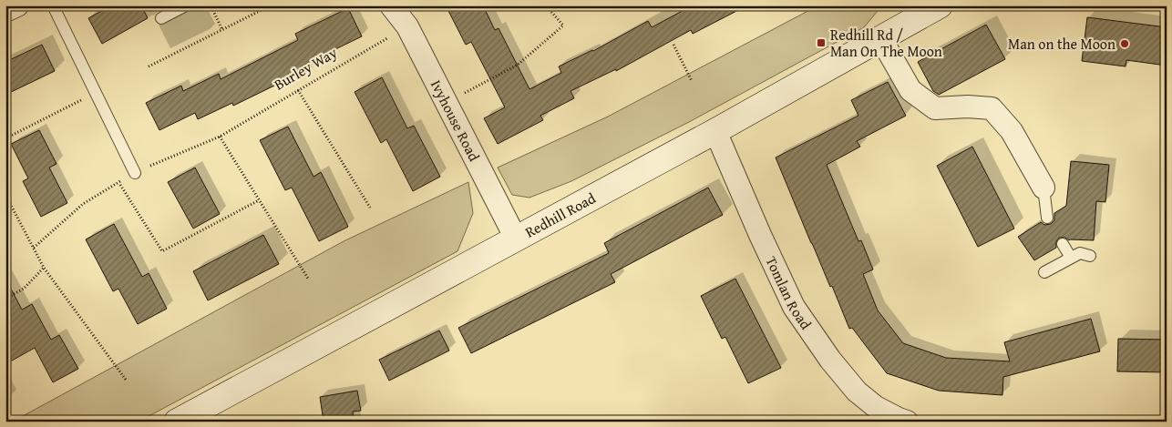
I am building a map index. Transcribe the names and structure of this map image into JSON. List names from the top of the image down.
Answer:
{
  "streets": {
    "street": ["Ivyhouse Road", "Redhill Road", "Tomlan Road"],
    "path": ["Burley Way"]
  },
  "crossings": [
    ["Burley Way", "Ivyhouse Road"],
    ["Ivyhouse Road", "Redhill Road"],
    ["Redhill Road", "Tomlan Road"]
  ],
  "places": {
    "transit": ["Redhill Rd / Man On The Moon"],
    "other": ["Man on the Moon"]
  }
}
